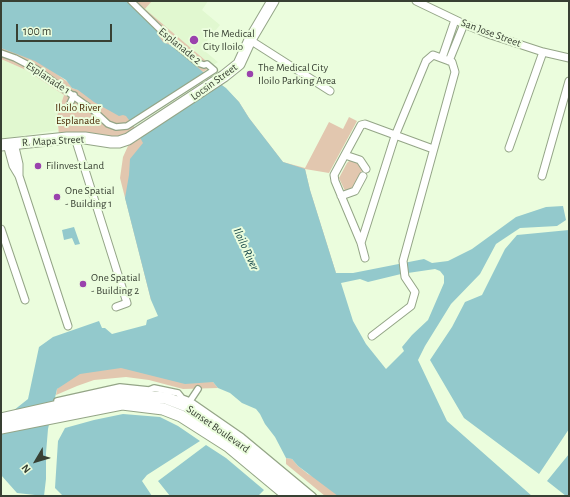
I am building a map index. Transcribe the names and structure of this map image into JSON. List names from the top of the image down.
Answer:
{
  "streets": {
    "main road": ["Locsin Street", "R. Mapa Street", "Sunset Boulevard"],
    "street": ["San Jose Street", "Esplanade 2", "Esplanade 1"]
  },
  "crossings": [
    ["Esplanade 2", "Esplanade 1"],
    ["Locsin Street", "R. Mapa Street"]
  ],
  "water": ["Iloilo River"],
  "parks": ["Iloilo River Esplanade"],
  "places": [
    "The Medical City Iloilo",
    "The Medical City Iloilo Parking Area",
    "Filinvest Land",
    "One Spatial - Building 1",
    "One Spatial - Building 2"
  ],
  "scale_bar": "100 m",
  "north": "bottom left"
}
